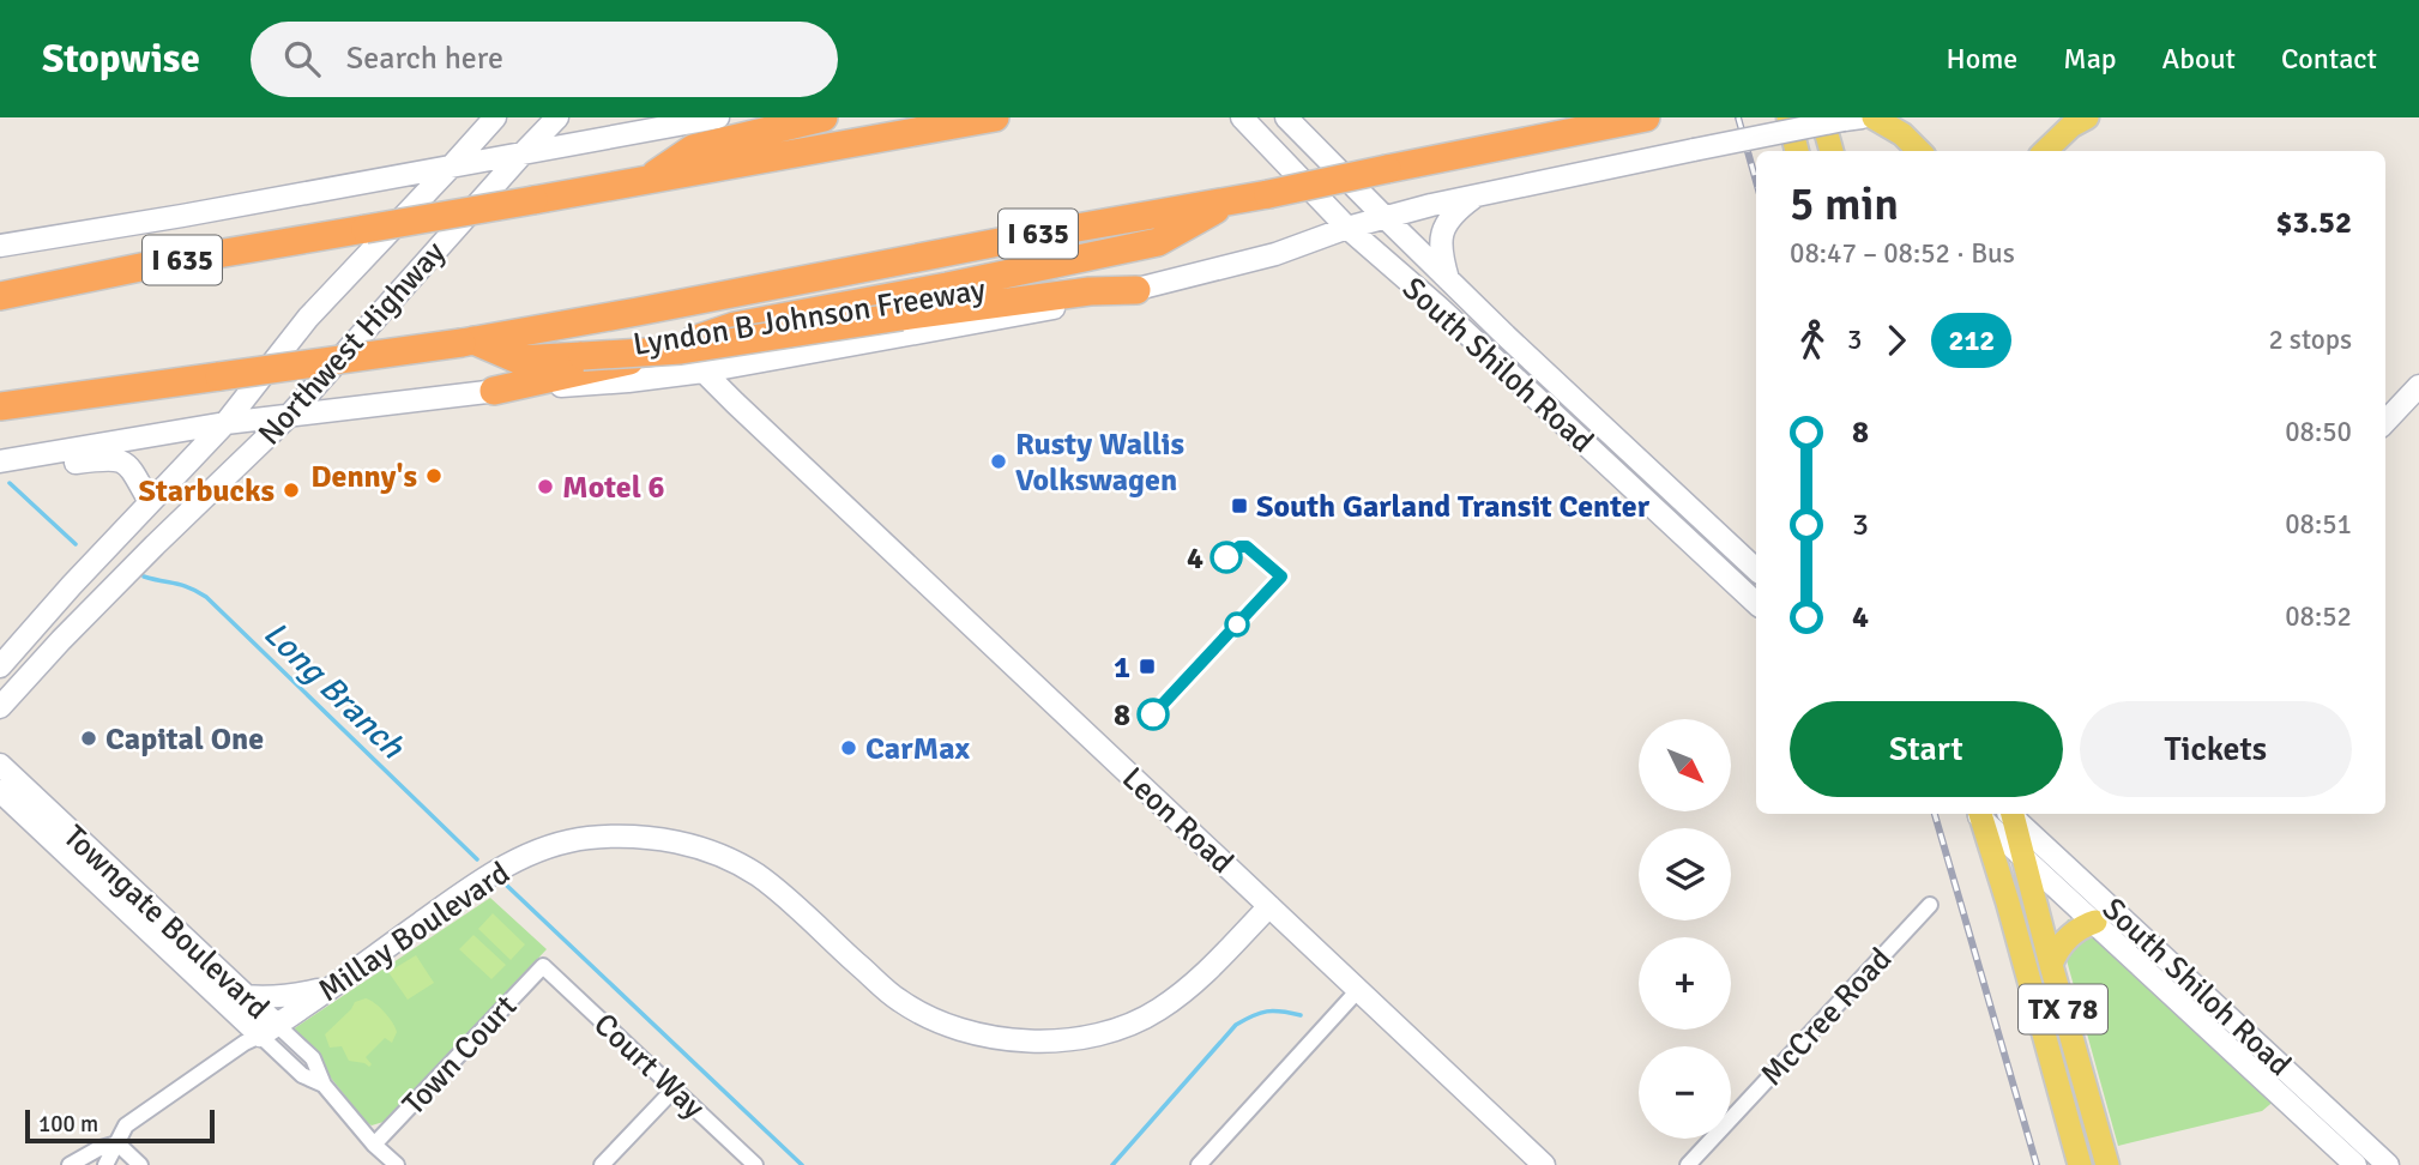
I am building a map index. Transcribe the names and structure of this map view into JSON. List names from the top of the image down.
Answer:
{
  "streets": {
    "highway": ["I 635", "Lyndon B Johnson Freeway"],
    "main road": [
      "Northwest Highway",
      "South Shiloh Road",
      "Leon Road",
      "Towngate Boulevard",
      "Millay Boulevard",
      "TX 78"
    ],
    "street": ["McCree Road", "Town Court", "Court Way"]
  },
  "crossings": [
    ["Lyndon B Johnson Freeway", "Northwest Highway"],
    ["Lyndon B Johnson Freeway", "South Shiloh Road"],
    ["Lyndon B Johnson Freeway", "Leon Road"],
    ["South Shiloh Road", "TX 78"],
    ["Leon Road", "Millay Boulevard"],
    ["Towngate Boulevard", "Millay Boulevard"],
    ["Towngate Boulevard", "Town Court"],
    ["Town Court", "Court Way"]
  ],
  "water": ["Long Branch"],
  "places": {
    "other": [
      "Rusty Wallis Volkswagen",
      "Denny's",
      "Motel 6",
      "Starbucks",
      "4",
      "8",
      "Capital One",
      "CarMax"
    ],
    "transit": ["South Garland Transit Center", "1"]
  },
  "lines": ["bus line 212"],
  "scale_bar": "100 m",
  "north": "bottom right",
  "page": {
    "header": "Stopwise",
    "search": "Search here",
    "nav": [
      "Home",
      "Map",
      "About",
      "Contact"
    ],
    "heading": ["5 min", "08:47 – 08:52 · Bus", "$3.52"],
    "legs": ["3", "212", "2 stops"],
    "list": [
      {
        "name": "8",
        "value": "08:50"
      },
      {
        "name": "3",
        "value": "08:51"
      },
      {
        "name": "4",
        "value": "08:52"
      }
    ],
    "buttons": ["Start", "Tickets"],
    "map_buttons": ["+", "−"],
    "scale": "100 m"
  }
}
